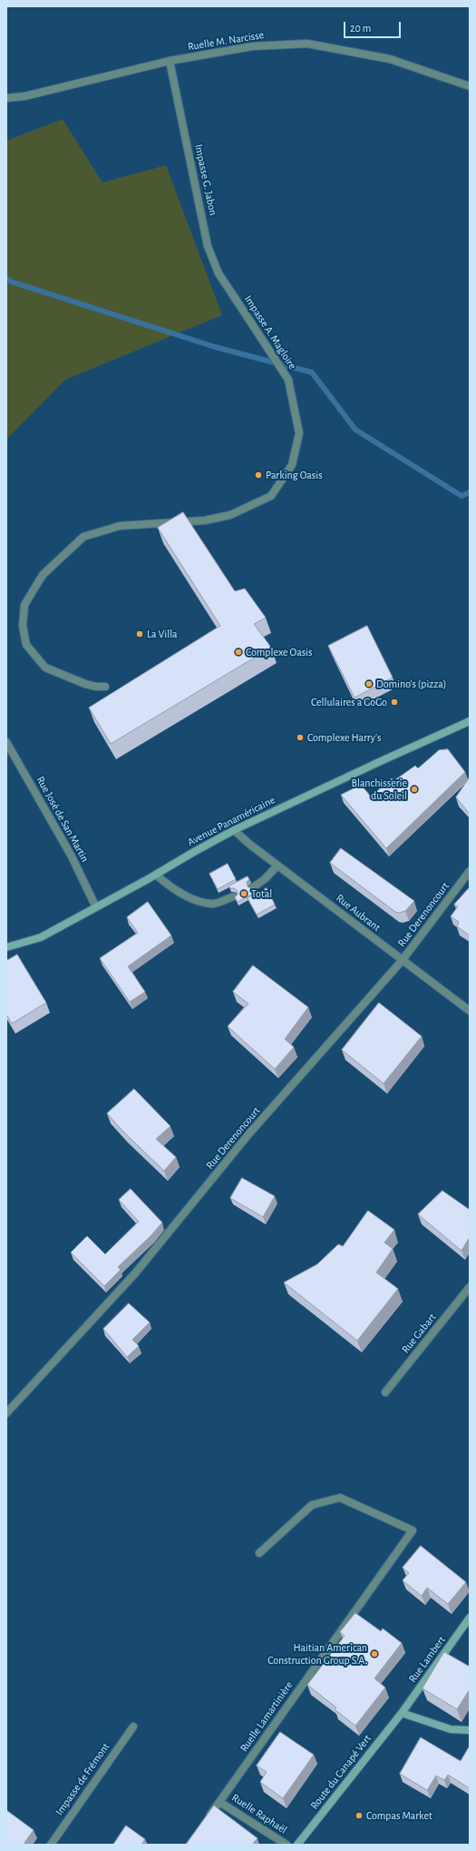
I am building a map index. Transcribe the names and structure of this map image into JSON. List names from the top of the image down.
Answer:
{
  "streets": {
    "main road": ["Avenue Panaméricaine", "Rue Lambert", "Route du Canapé Vert"],
    "street": [
      "Ruelle M. Narcisse",
      "Impasse G. Jabon",
      "Impasse A. Magloire",
      "Rue José de San Martin",
      "Rue Aubrant",
      "Rue Derenoncourt",
      "Rue Gabart",
      "Ruelle Lamartinière",
      "Impasse de Frémont",
      "Ruelle Raphaël"
    ]
  },
  "crossings": [
    ["Ruelle M. Narcisse", "Impasse G. Jabon"],
    ["Impasse G. Jabon", "Impasse A. Magloire"],
    ["Rue José de San Martin", "Avenue Panaméricaine"],
    ["Avenue Panaméricaine", "Rue Aubrant"],
    ["Rue Aubrant", "Rue Derenoncourt"],
    ["Rue Lambert", "Route du Canapé Vert"],
    ["Ruelle Lamartinière", "Ruelle Raphaël"]
  ],
  "places": [
    "Parking Oasis",
    "La Villa",
    "Complexe Oasis",
    "Domino's (pizza)",
    "Cellulaires a GoGo",
    "Complexe Harry's",
    "Blanchisserie du Soleil",
    "Total",
    "Haitian American Construction Group S.A.",
    "Compas Market"
  ],
  "scale_bar": "20 m"
}
